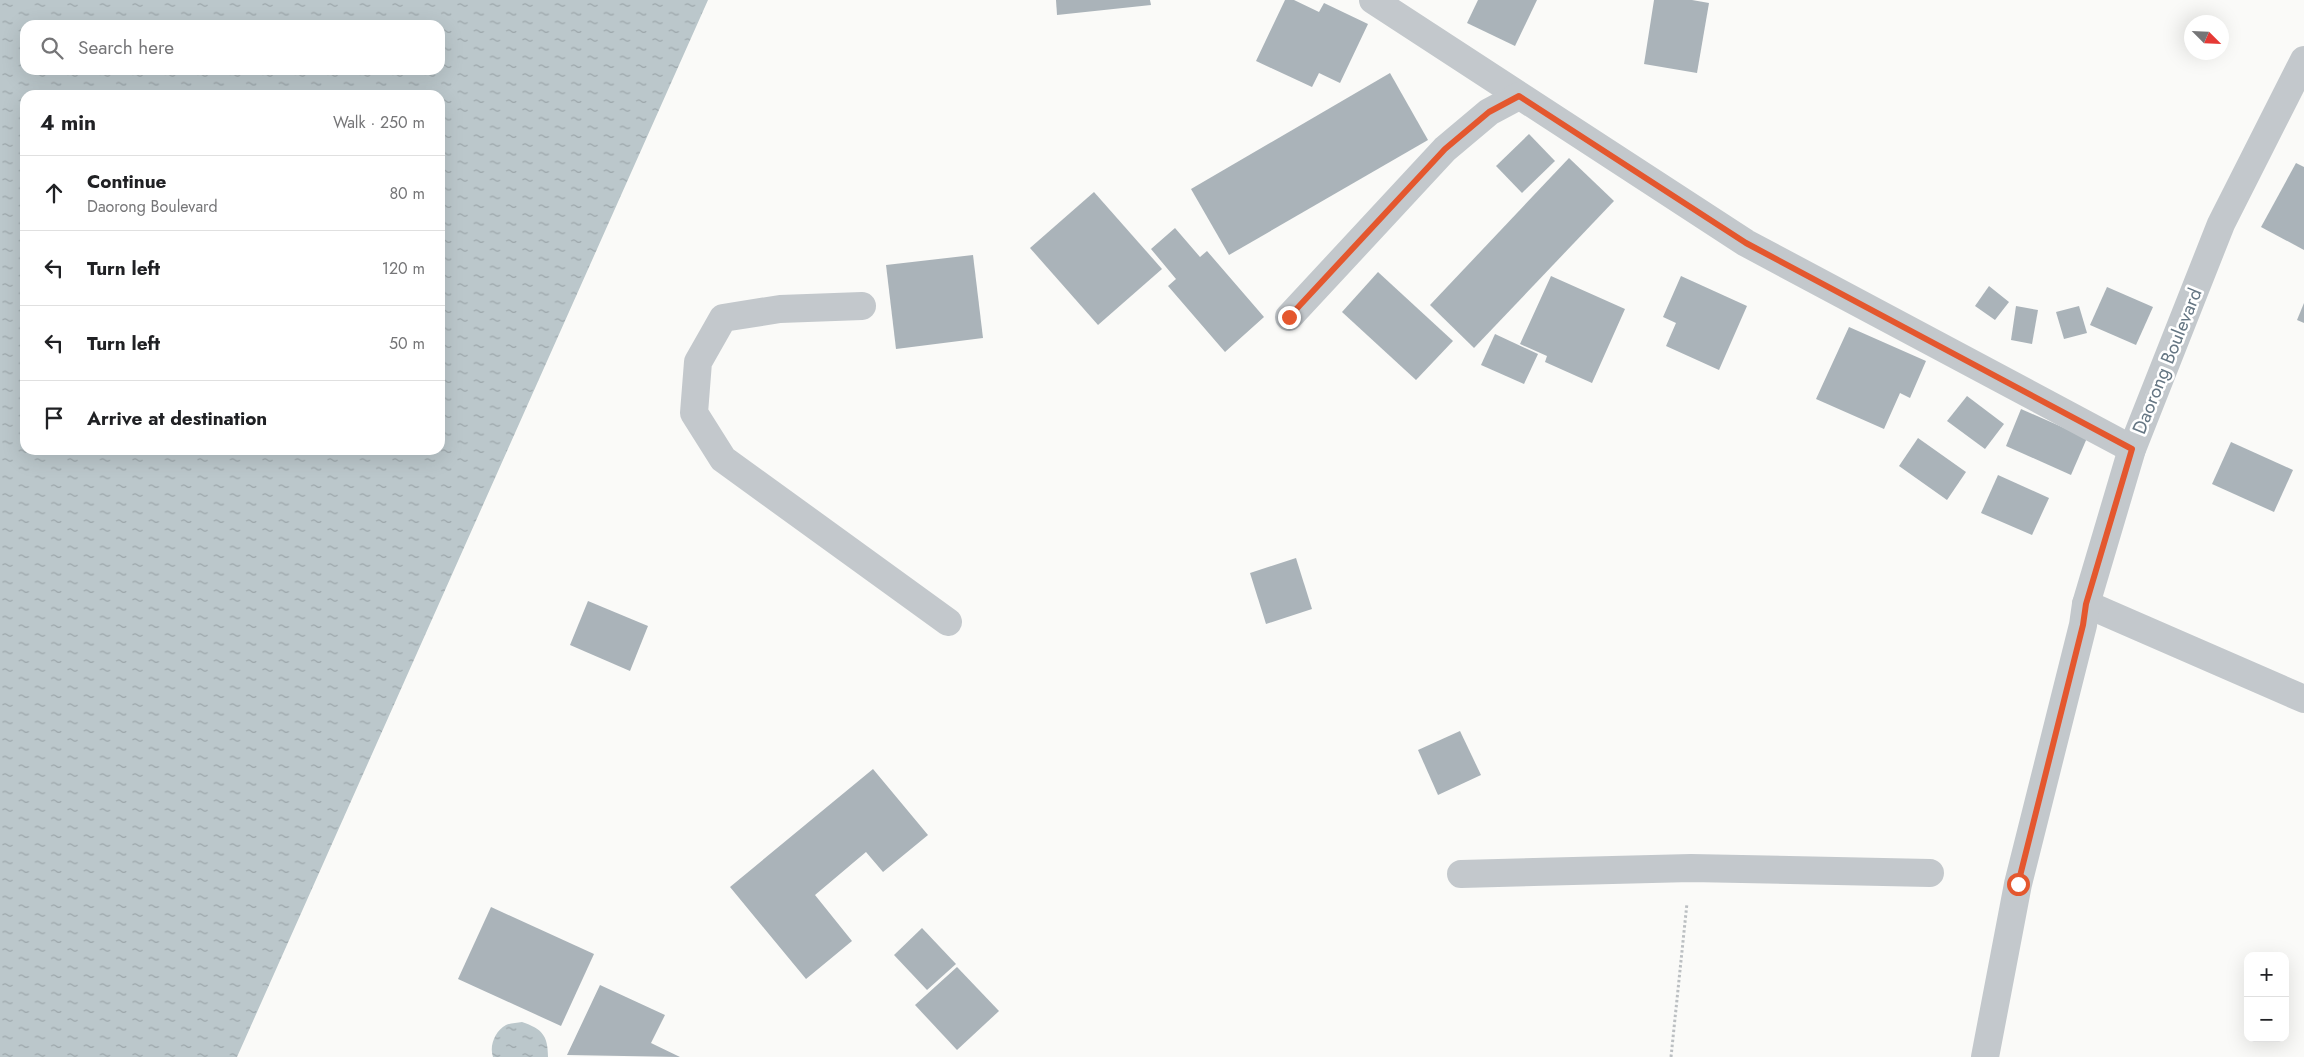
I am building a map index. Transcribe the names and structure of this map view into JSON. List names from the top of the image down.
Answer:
{
  "streets": {
    "street": ["Daorong Boulevard"]
  },
  "north": "bottom right",
  "page": {
    "search": "Search here",
    "heading": ["4 min", "Walk · 250 m"],
    "list": [
      ["Continue", "Daorong Boulevard", "80 m"],
      ["Turn left", "120 m"],
      ["Turn left", "50 m"],
      "Arrive at destination"
    ],
    "map_buttons": ["+", "−"]
  }
}
